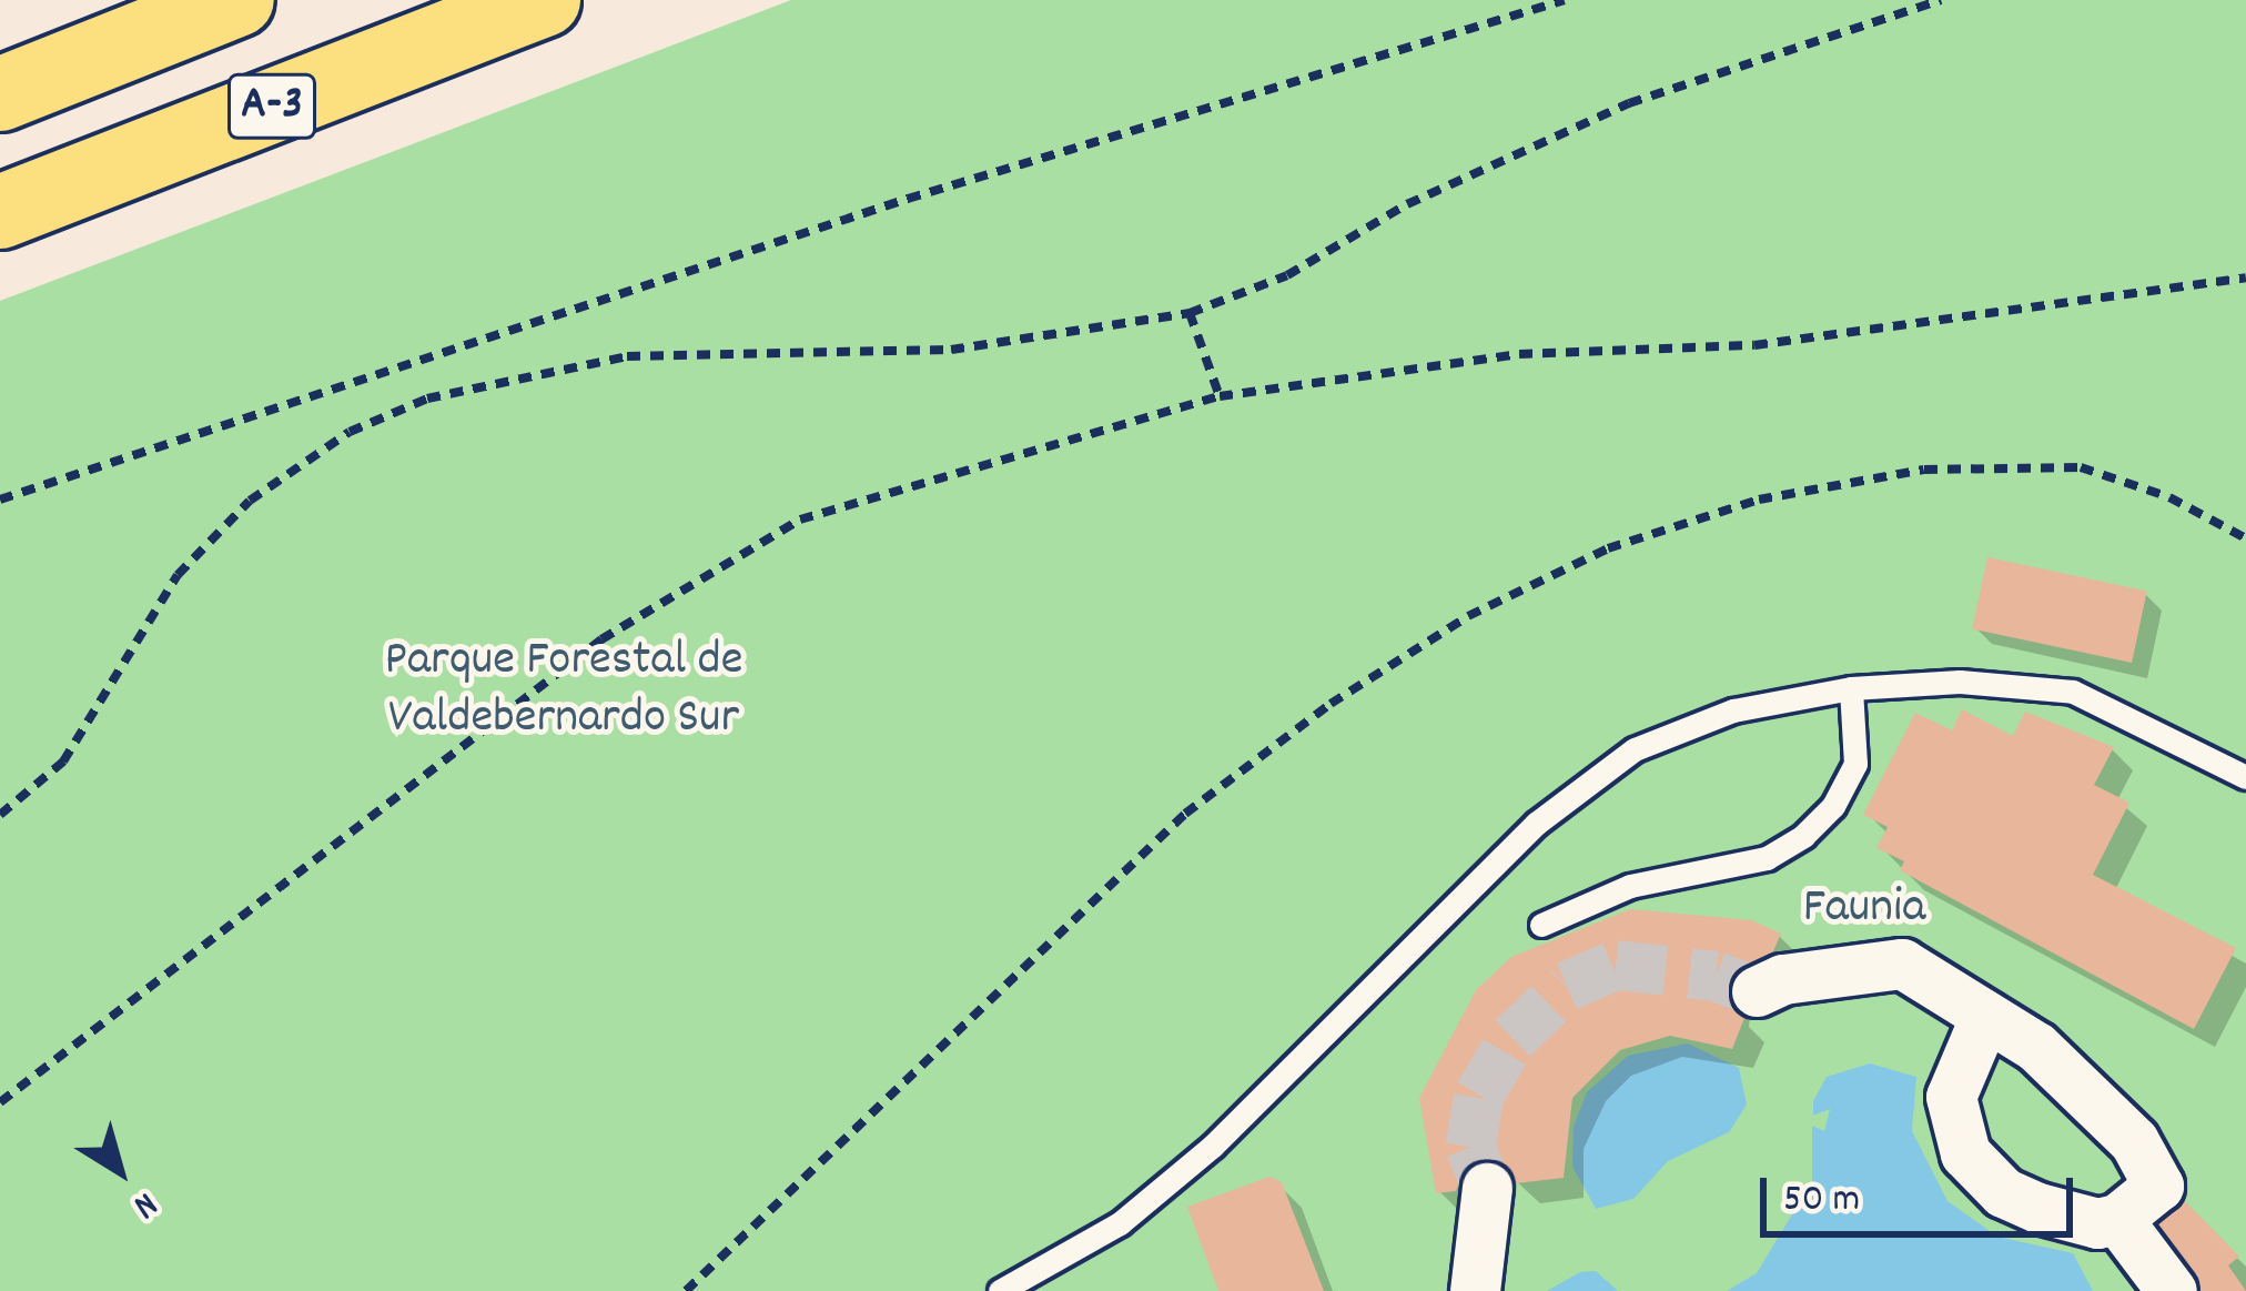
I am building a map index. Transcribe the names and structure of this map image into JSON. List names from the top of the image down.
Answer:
{
  "streets": {
    "highway": ["A-3"]
  },
  "parks": ["Parque Forestal de Valdebernardo Sur", "Faunia"],
  "scale_bar": "50 m",
  "north": "bottom right"
}
